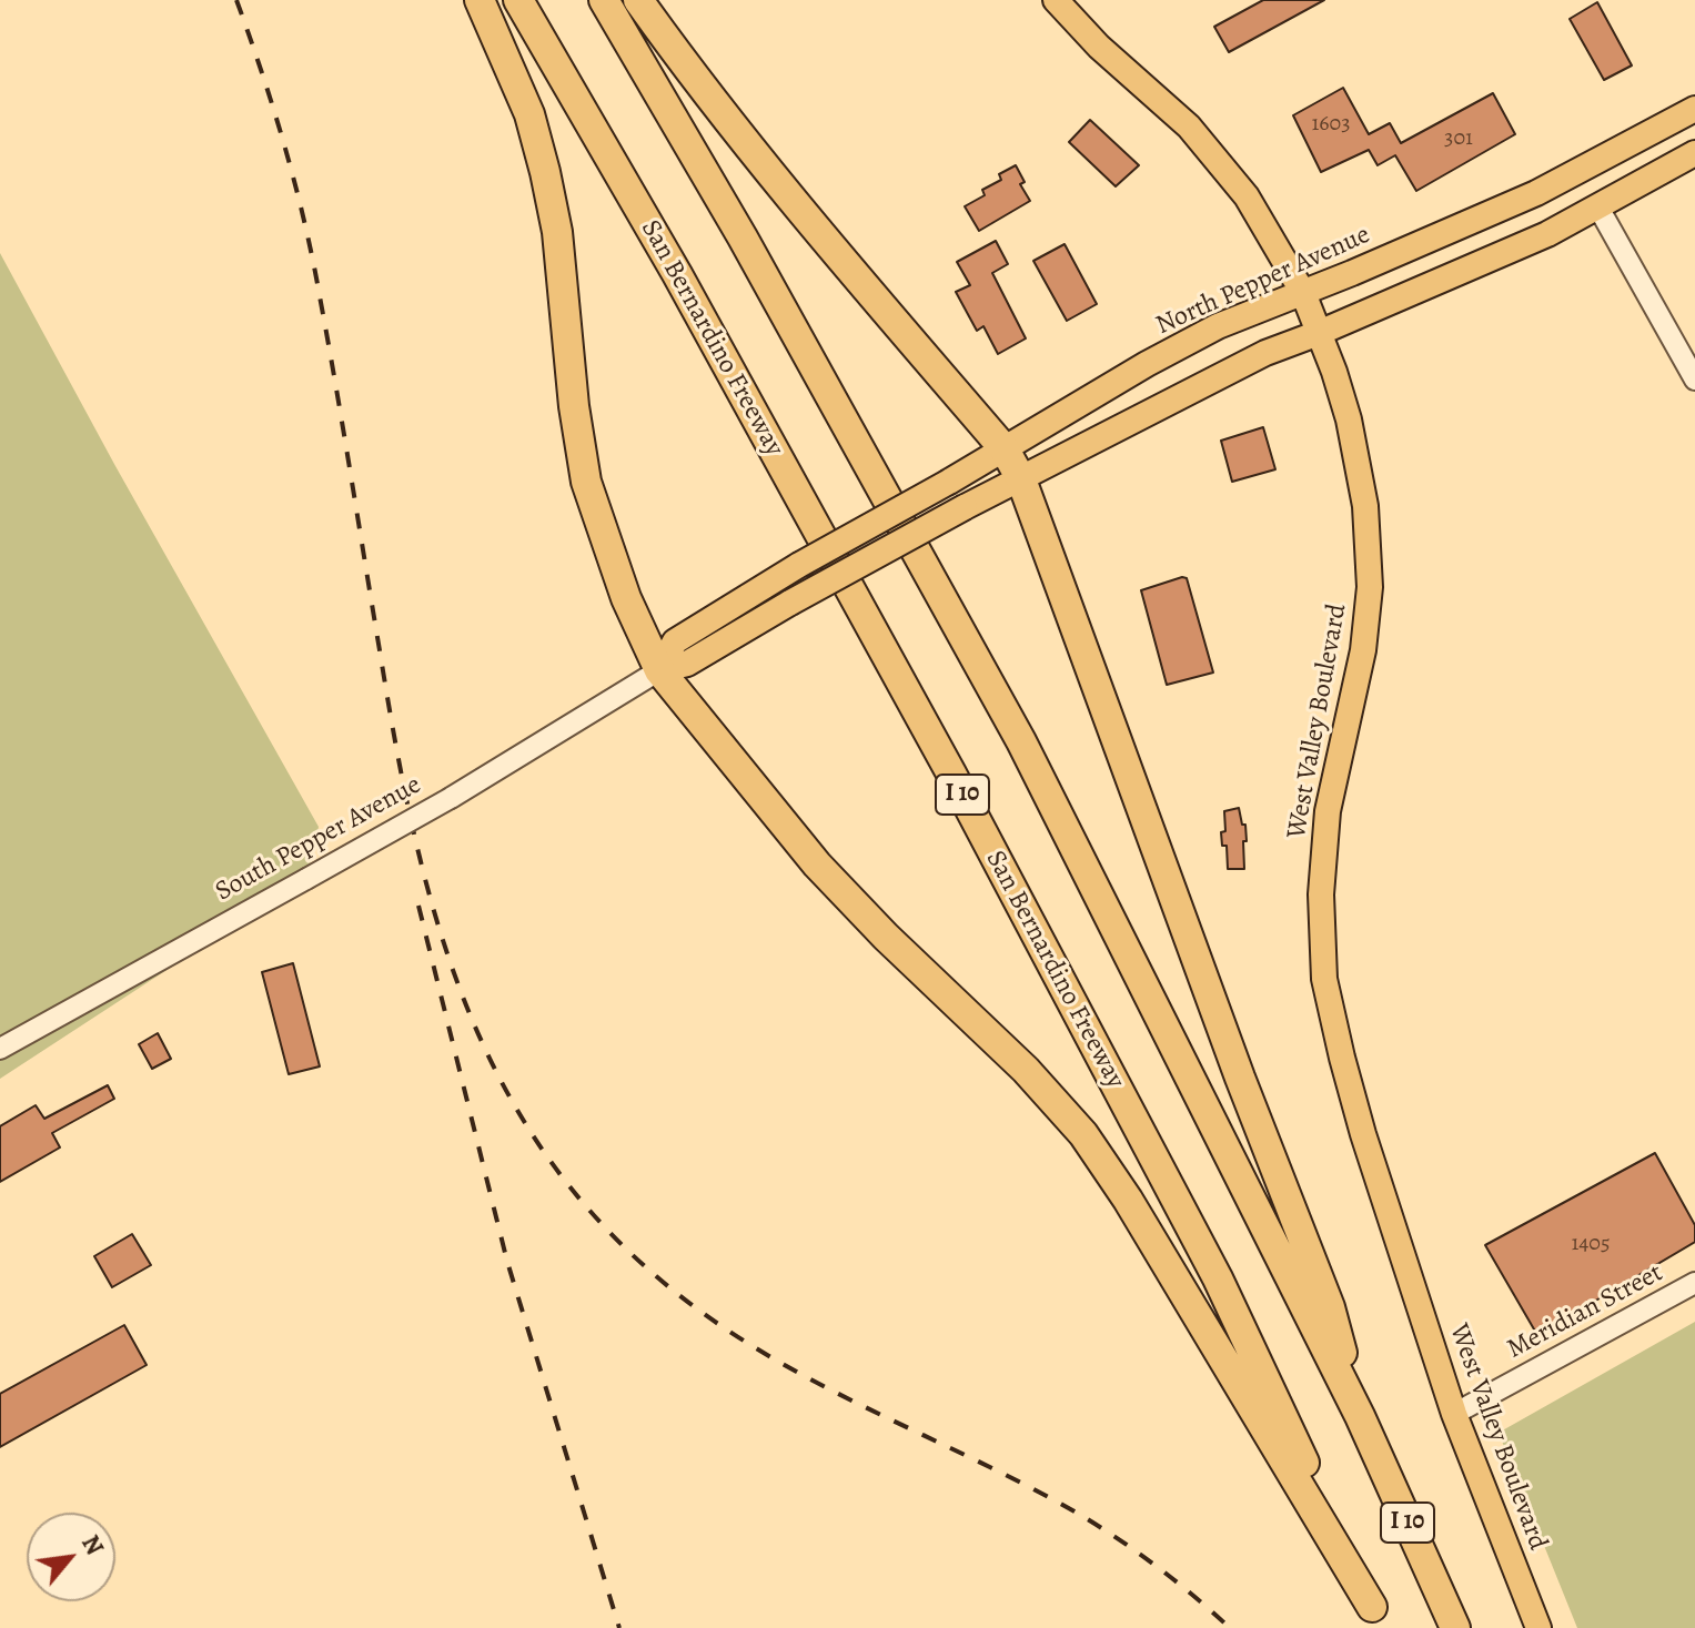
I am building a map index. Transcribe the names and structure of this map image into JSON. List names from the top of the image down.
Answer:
{
  "streets": {
    "highway": ["San Bernardino Freeway", "I 10"],
    "main road": ["North Pepper Avenue", "West Valley Boulevard", "South Pepper Avenue"],
    "street": ["Meridian Street"]
  },
  "crossings": [
    ["North Pepper Avenue", "West Valley Boulevard"],
    ["North Pepper Avenue", "South Pepper Avenue"],
    ["West Valley Boulevard", "Meridian Street"]
  ],
  "house_numbers": ["1603", "301", "1405"],
  "north": "top right"
}
